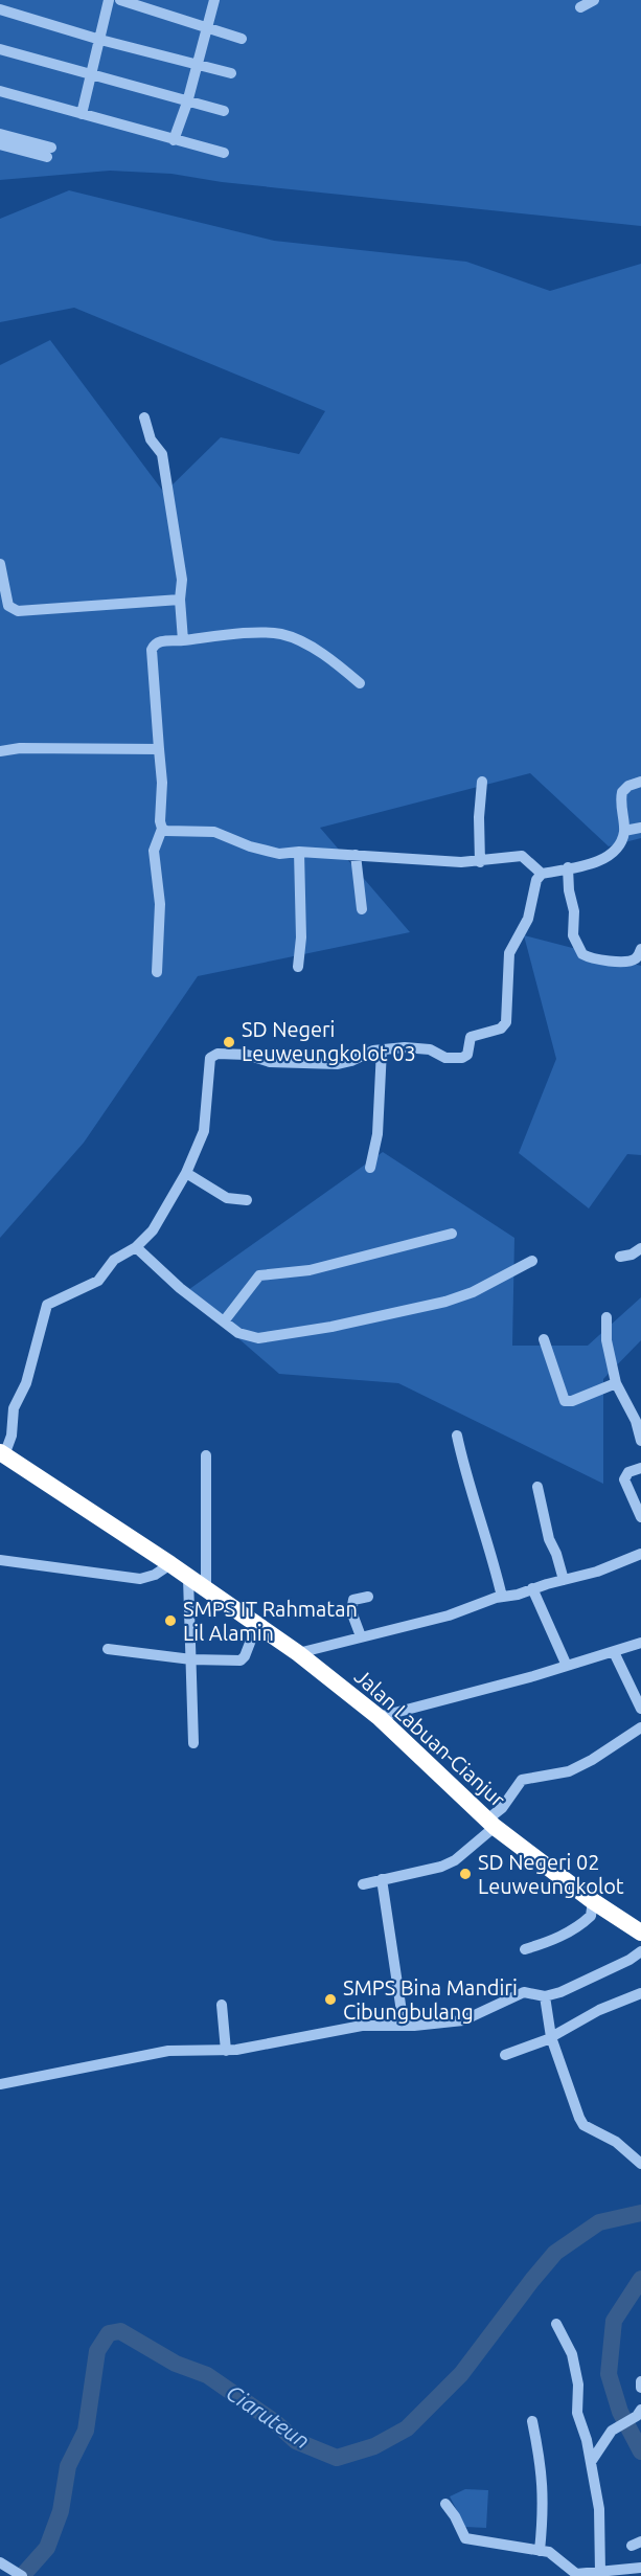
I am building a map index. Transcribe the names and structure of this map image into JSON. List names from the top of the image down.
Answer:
{
  "streets": {
    "highway": ["Jalan Labuan-Cianjur"]
  },
  "water": ["Ciaruteun"],
  "places": [
    "SD Negeri Leuweungkolot 03",
    "SMPS IT Rahmatan Lil Alamin",
    "SD Negeri 02 Leuweungkolot",
    "SMPS Bina Mandiri Cibungbulang"
  ]
}
